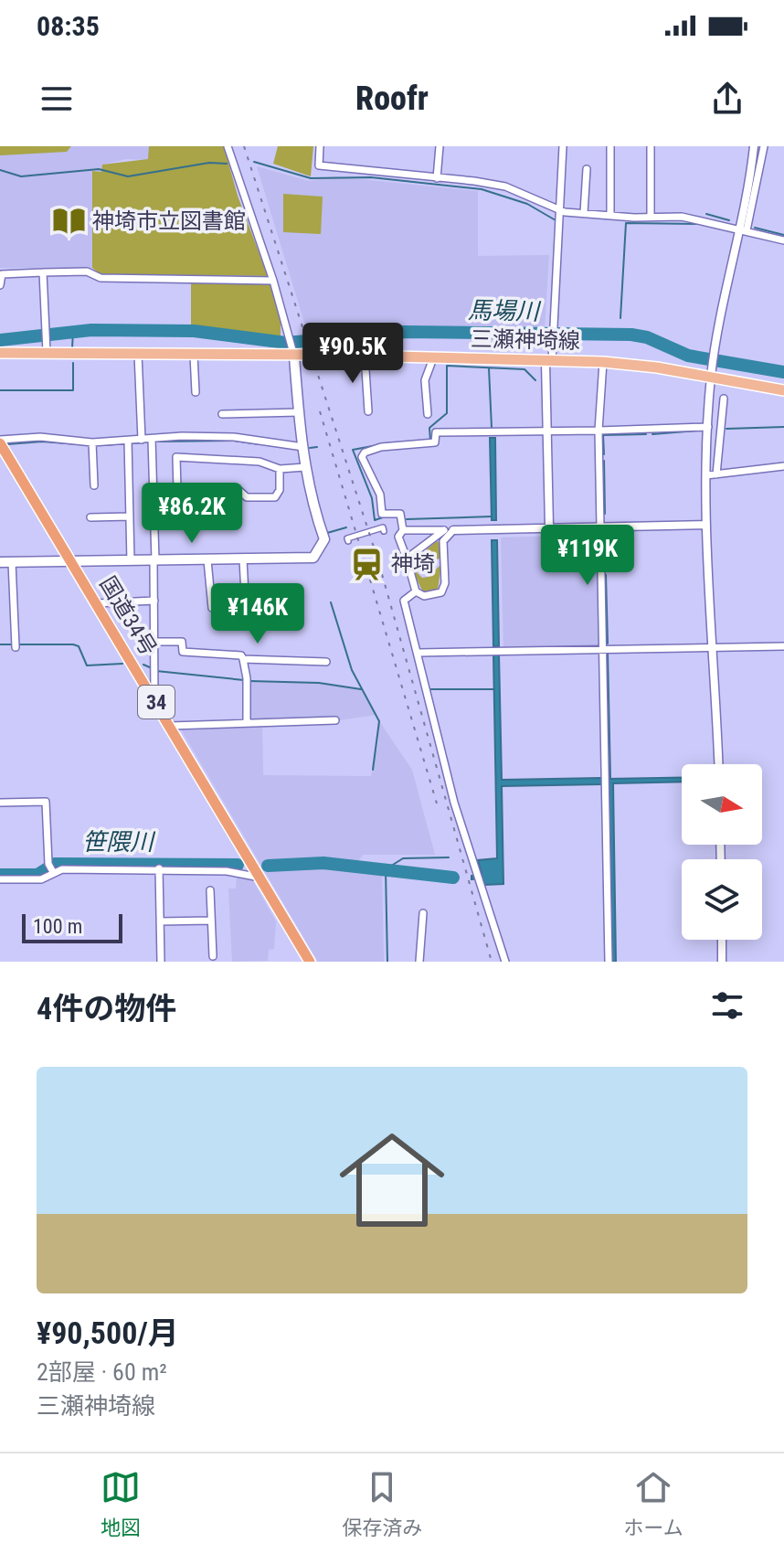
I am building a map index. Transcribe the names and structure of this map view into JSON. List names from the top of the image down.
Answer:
{
  "streets": {
    "highway": ["国道34号", "34"],
    "main road": ["三瀬神埼線"]
  },
  "water": ["馬場川", "笹隈川"],
  "places": {
    "library": ["神埼市立図書館"],
    "station": ["神埼"]
  },
  "scale_bar": "100 m",
  "north": "right",
  "page": {
    "status": "08:35",
    "header": "Roofr",
    "price": [
      "¥90.5K",
      "¥86.2K",
      "¥119K",
      "¥146K"
    ],
    "scale": "100 m",
    "heading": "4件の物件",
    "list": [
      {
        "name": "¥90,500/月",
        "note": "2部屋 · 60 m² · 三瀬神埼線"
      }
    ],
    "tabs": ["地図", "保存済み", "ホーム"]
  }
}
